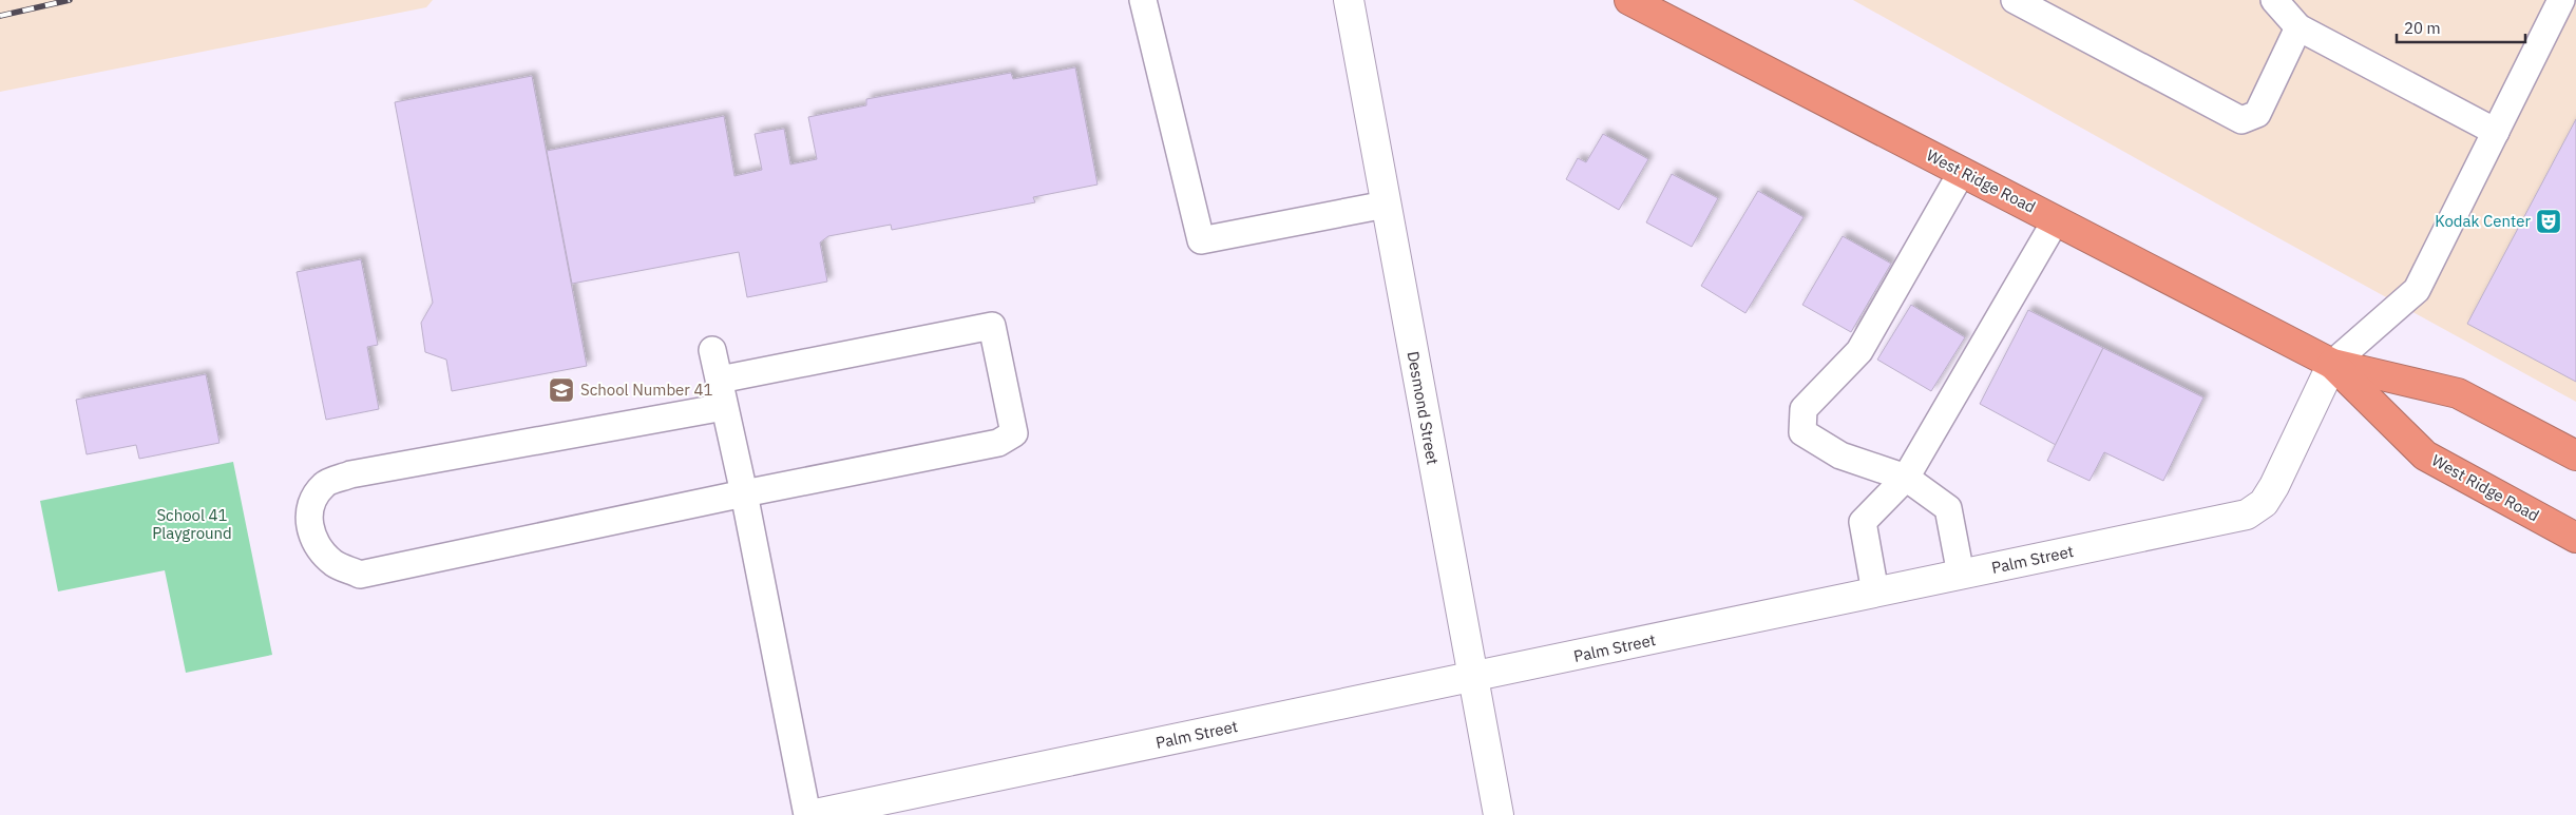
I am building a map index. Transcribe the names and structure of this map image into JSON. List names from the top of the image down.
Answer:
{
  "streets": {
    "highway": ["West Ridge Road"],
    "street": ["Desmond Street", "Palm Street"]
  },
  "crossings": [
    ["West Ridge Road", "Palm Street"],
    ["Desmond Street", "Palm Street"]
  ],
  "parks": ["School 41 Playground"],
  "places": {
    "theatre": ["Kodak Center"],
    "school or university": ["School Number 41"]
  },
  "scale_bar": "20 m"
}
